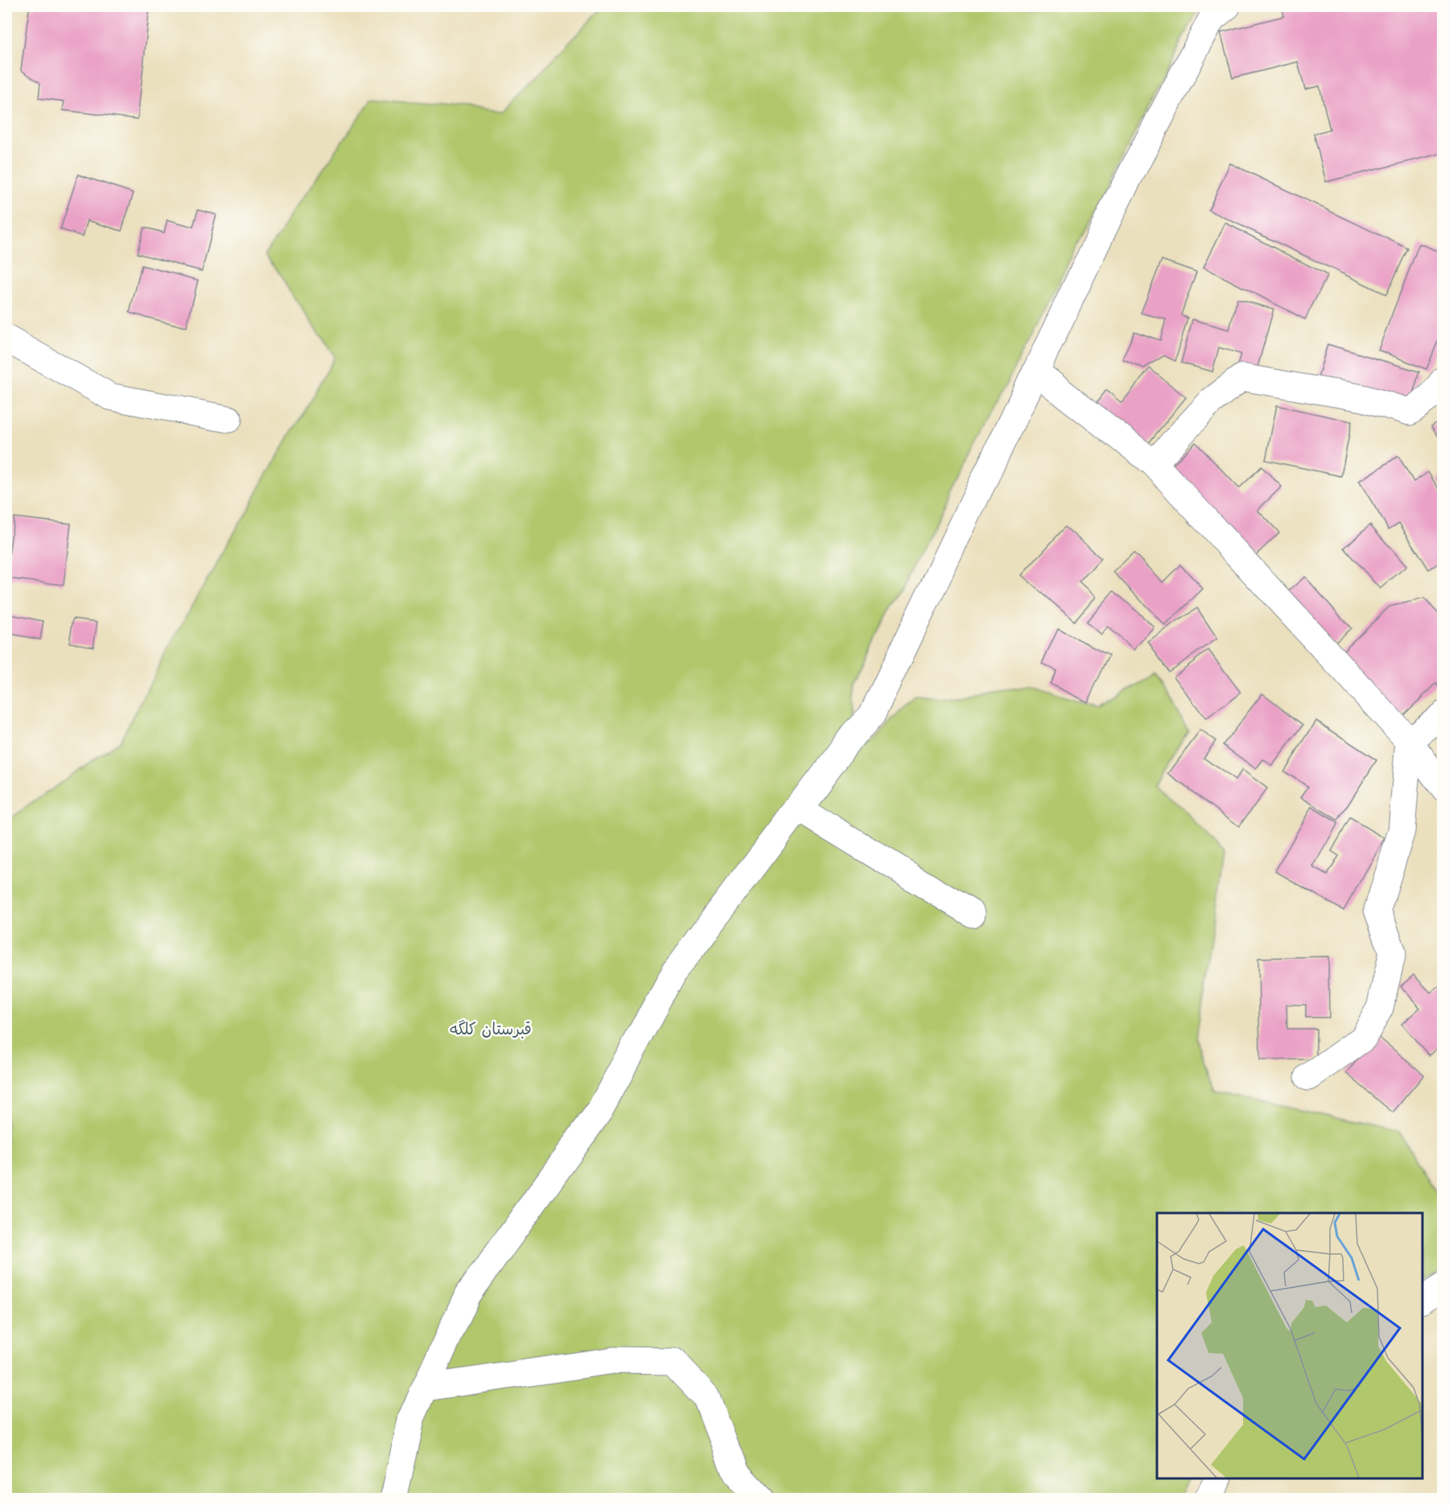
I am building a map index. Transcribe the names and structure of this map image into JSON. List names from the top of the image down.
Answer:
{
  "parks": ["قبرستان کلگه"]
}
